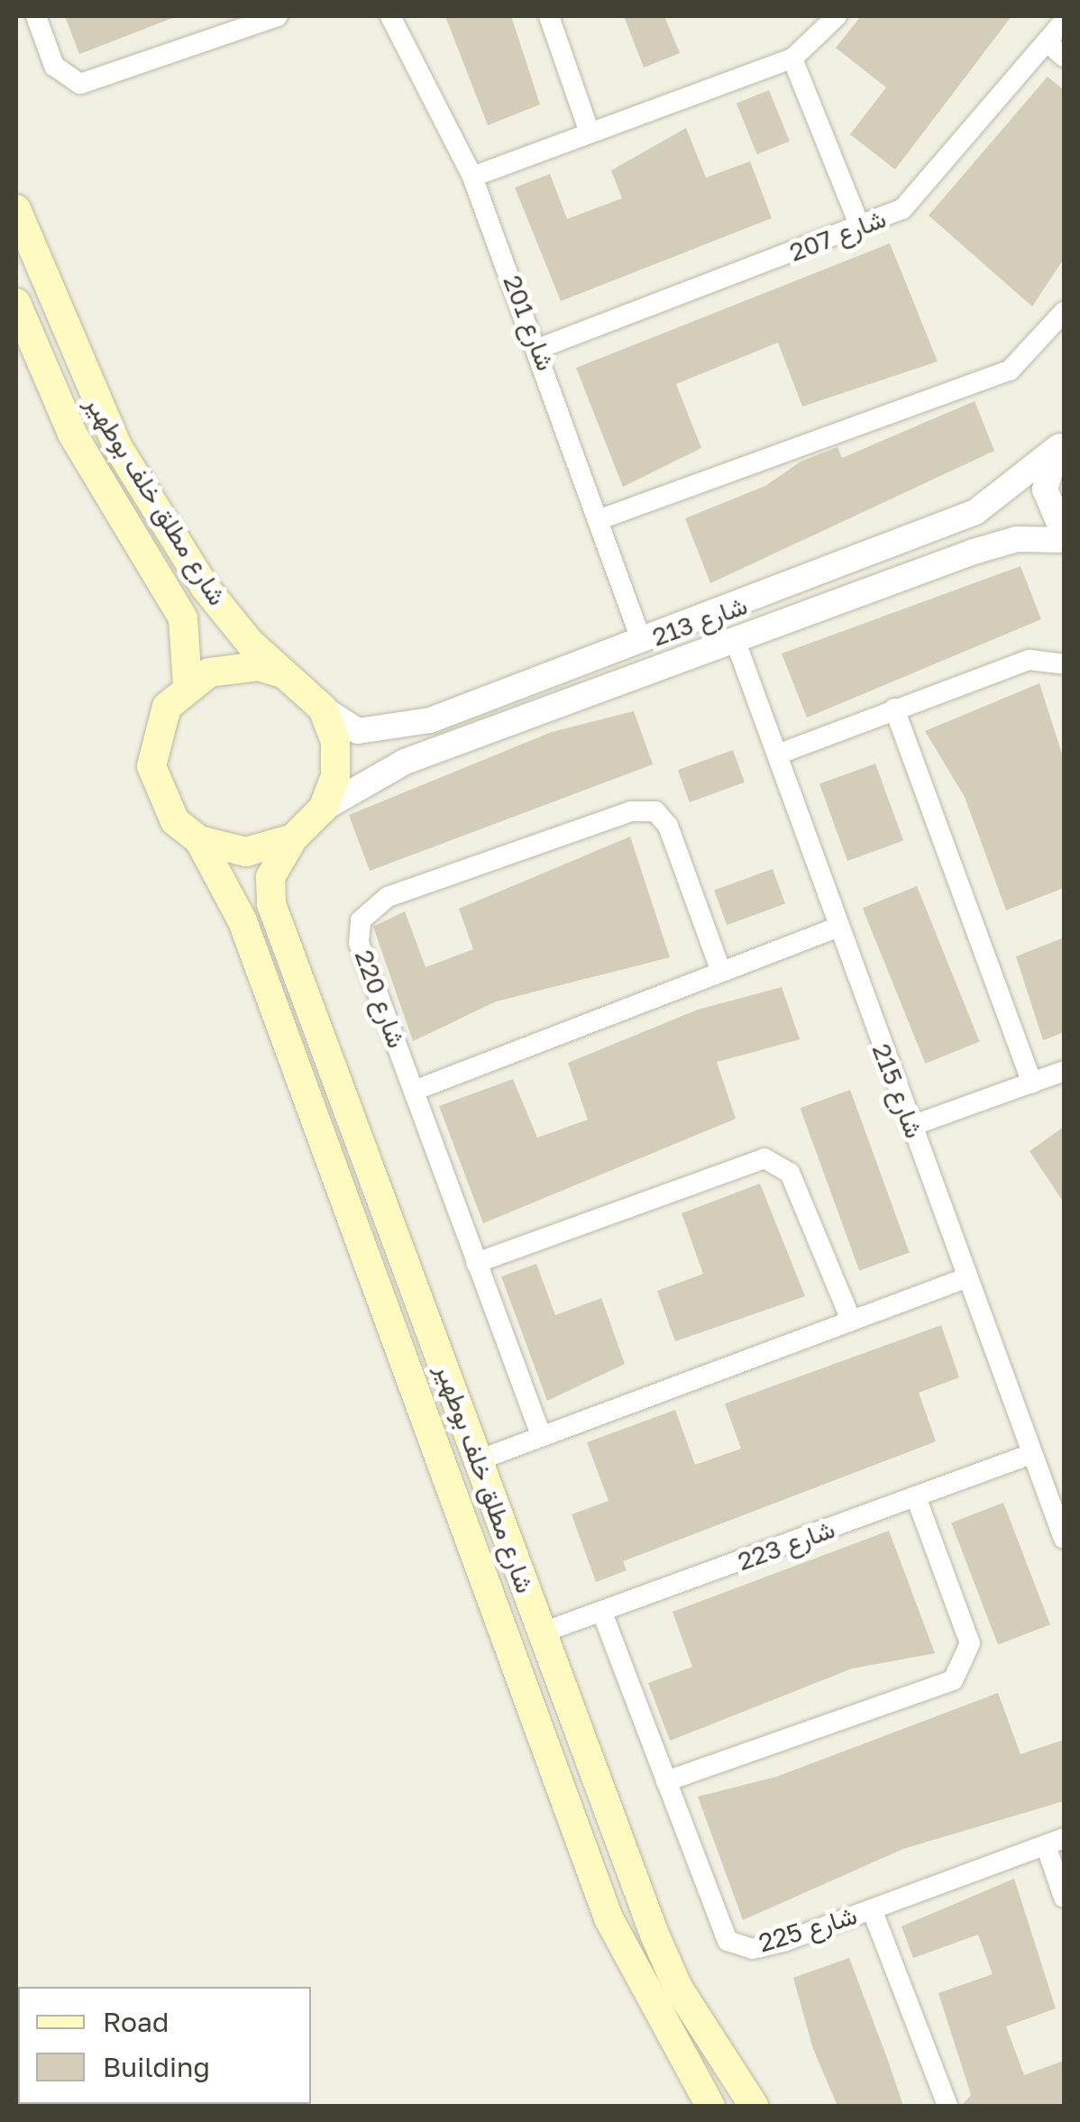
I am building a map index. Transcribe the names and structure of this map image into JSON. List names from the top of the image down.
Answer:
{
  "streets": {
    "main road": ["شارع مطلق خلف بوطهير"],
    "street": [
      "شارع 207",
      "شارع 201",
      "شارع 213",
      "شارع 220",
      "شارع 215",
      "شارع 223",
      "شارع 225"
    ]
  },
  "crossings": [
    ["شارع 207", "شارع 201"],
    ["شارع 201", "شارع 213"],
    ["شارع مطلق خلف بوطهير", "شارع 213"],
    ["شارع مطلق خلف بوطهير", "شارع 223"],
    ["شارع 213", "شارع 215"],
    ["شارع 215", "شارع 223"],
    ["شارع 223", "شارع 225"]
  ],
  "legend": ["Road", "Building"]
}
